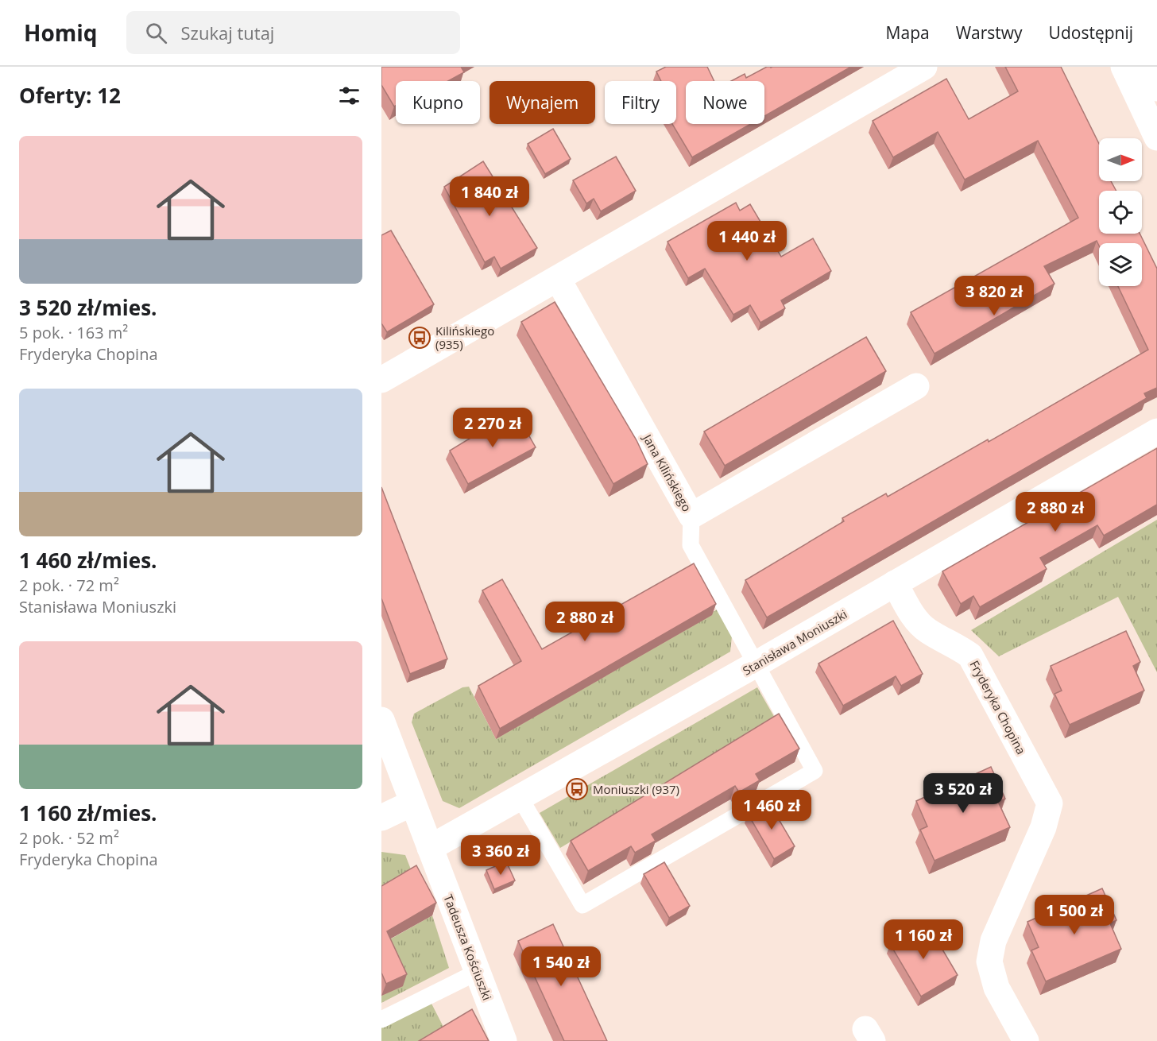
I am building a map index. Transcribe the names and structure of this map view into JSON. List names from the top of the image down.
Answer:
{
  "streets": {
    "street": [
      "Jana Kilińskiego",
      "Stanisława Moniuszki",
      "Fryderyka Chopina",
      "Tadeusza Kościuszki"
    ]
  },
  "crossings": [
    ["Stanisława Moniuszki", "Fryderyka Chopina"],
    ["Stanisława Moniuszki", "Tadeusza Kościuszki"]
  ],
  "places": {
    "bus stop": ["Kilińskiego (935)", "Moniuszki (937)"]
  },
  "north": "right",
  "page": {
    "header": "Homiq",
    "search": "Szukaj tutaj",
    "nav": ["Mapa", "Warstwy", "Udostępnij"],
    "heading": "Oferty: 12",
    "chip": [
      "Kupno",
      "Wynajem",
      "Filtry",
      "Nowe"
    ],
    "list": [
      {
        "name": "3 520 zł/mies.",
        "note": "5 pok. · 163 m² · Fryderyka Chopina"
      },
      {
        "name": "1 460 zł/mies.",
        "note": "2 pok. · 72 m² · Stanisława Moniuszki"
      },
      {
        "name": "1 160 zł/mies.",
        "note": "2 pok. · 52 m² · Fryderyka Chopina"
      }
    ],
    "price": [
      "1 840 zł",
      "1 440 zł",
      "3 820 zł",
      "2 270 zł",
      "2 880 zł",
      "2 880 zł",
      "3 520 zł",
      "1 460 zł",
      "3 360 zł",
      "1 500 zł",
      "1 160 zł",
      "1 540 zł"
    ]
  }
}
